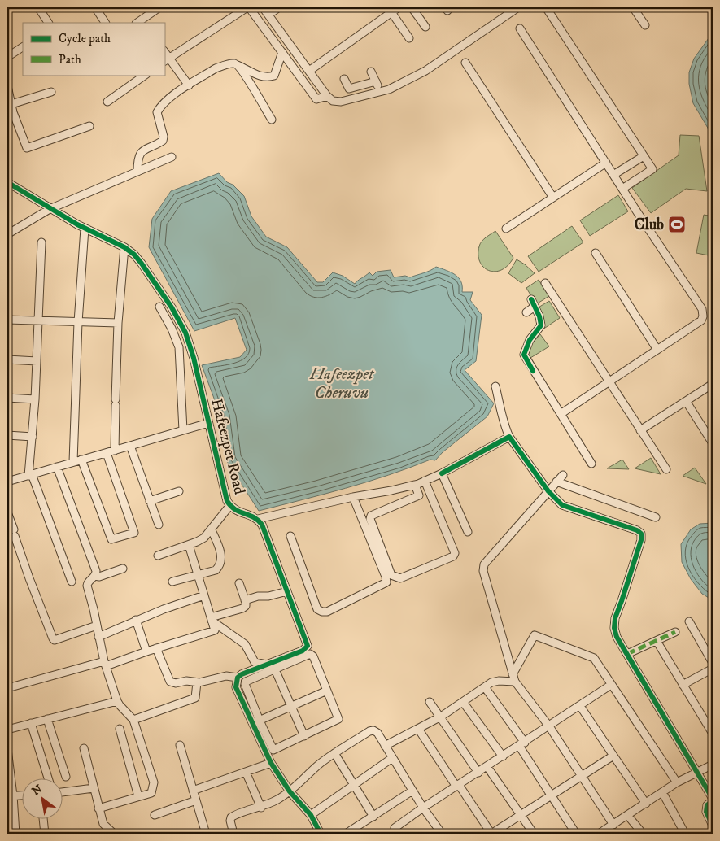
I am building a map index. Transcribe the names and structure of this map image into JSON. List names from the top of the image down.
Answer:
{
  "streets": {
    "street": ["Hafeezpet Road"]
  },
  "water": ["Hafeezpet Cheruvu"],
  "places": {
    "sports": ["Club"]
  },
  "legend": ["Cycle path", "Path"],
  "north": "top left"
}
